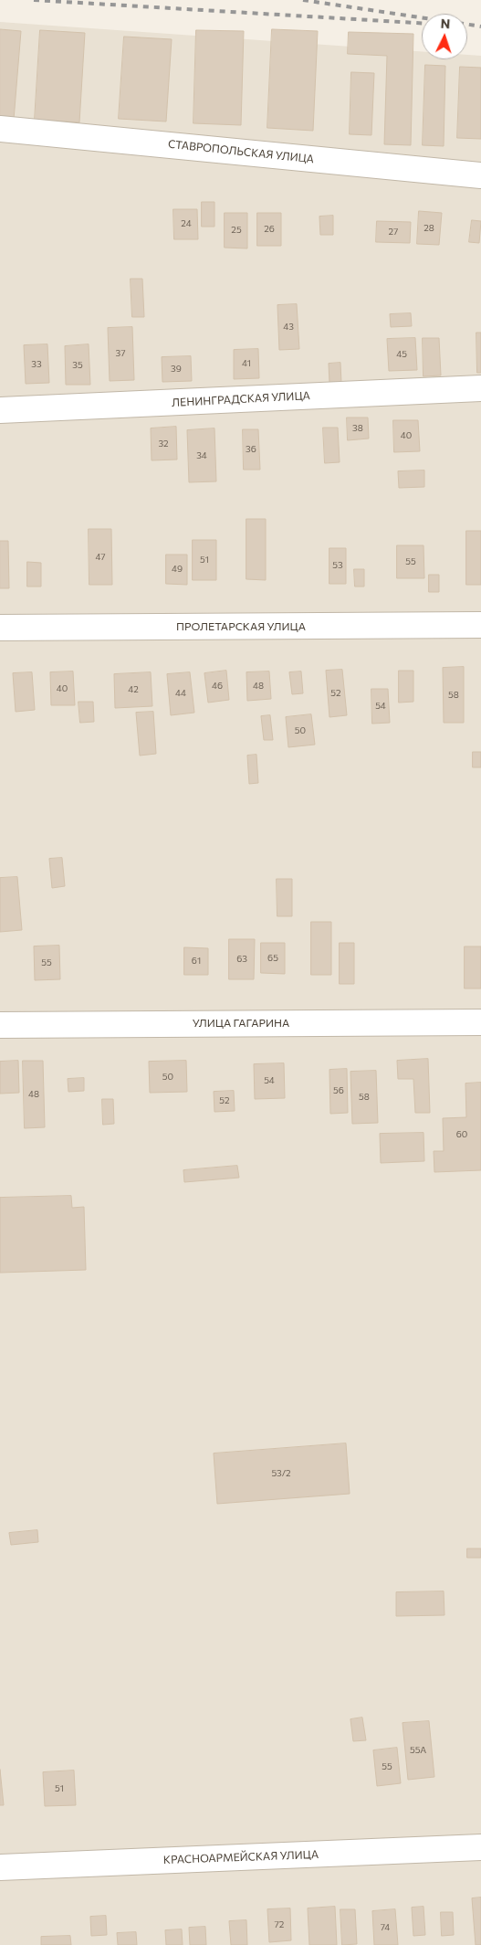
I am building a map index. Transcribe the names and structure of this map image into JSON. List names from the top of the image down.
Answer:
{
  "streets": {
    "street": [
      "СТАВРОПОЛЬСКАЯ УЛИЦА",
      "ЛЕНИНГРАДСКАЯ УЛИЦА",
      "ПРОЛЕТАРСКАЯ УЛИЦА",
      "УЛИЦА ГАГАРИНА",
      "КРАСНОАРМЕЙСКАЯ УЛИЦА"
    ]
  },
  "house_numbers": [
    "24",
    "28",
    "26",
    "25",
    "27",
    "43",
    "37",
    "45",
    "41",
    "33",
    "35",
    "39",
    "38",
    "40",
    "32",
    "36",
    "34",
    "47",
    "51",
    "55",
    "53",
    "49",
    "46",
    "48",
    "40",
    "42",
    "44",
    "52",
    "58",
    "54",
    "50",
    "65",
    "63",
    "61",
    "55",
    "50",
    "54",
    "56",
    "48",
    "58",
    "52",
    "60",
    "53/2",
    "55А",
    "55",
    "51",
    "72",
    "74"
  ],
  "north": "top"
}
